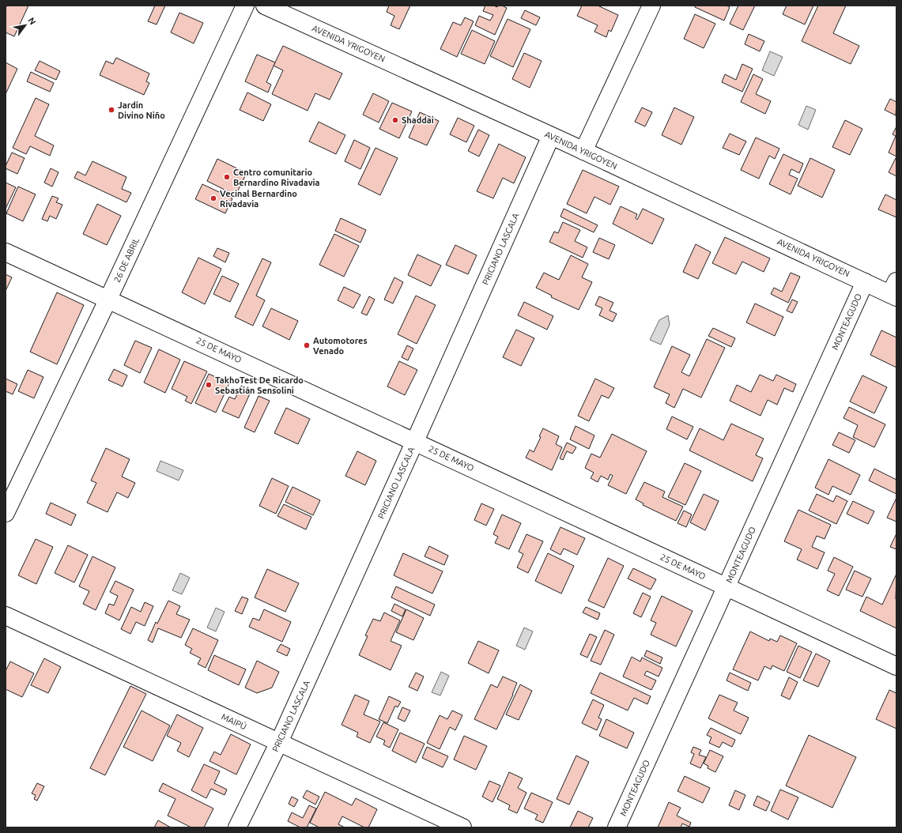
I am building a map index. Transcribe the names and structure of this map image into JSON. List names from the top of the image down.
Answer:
{
  "streets": {
    "street": [
      "AVENIDA YRIGOYEN",
      "PRICIANO LASCALA",
      "26 DE ABRIL",
      "MONTEAGUDO",
      "25 DE MAYO",
      "MAIPÚ"
    ]
  },
  "crossings": [
    ["AVENIDA YRIGOYEN", "PRICIANO LASCALA"],
    ["AVENIDA YRIGOYEN", "MONTEAGUDO"],
    ["PRICIANO LASCALA", "25 DE MAYO"],
    ["PRICIANO LASCALA", "MAIPÚ"],
    ["26 DE ABRIL", "25 DE MAYO"],
    ["MONTEAGUDO", "25 DE MAYO"]
  ],
  "places": [
    "Jardín Divino Niño",
    "Shaddai",
    "Centro comunitario Bernardino Rivadavia",
    "Vecinal Bernardino Rivadavia",
    "Automotores Venado",
    "TakhoTest De Ricardo Sebastián Sensolini"
  ],
  "north": "top right"
}
